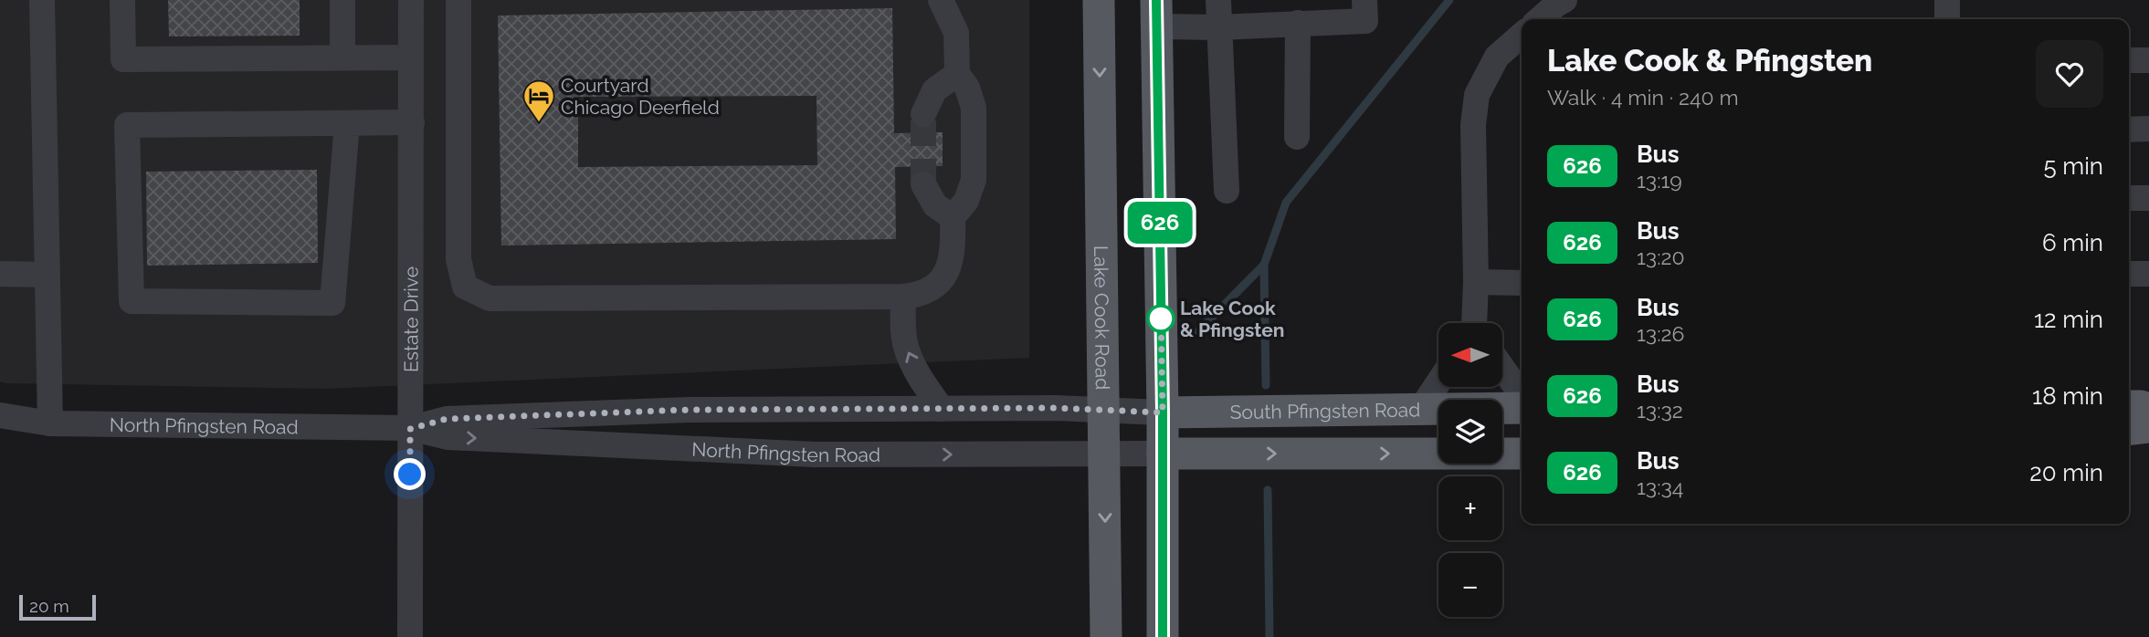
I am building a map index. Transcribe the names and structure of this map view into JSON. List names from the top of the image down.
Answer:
{
  "streets": {
    "main road": ["Lake Cook Road", "South Pfingsten Road"],
    "street": ["Estate Drive", "North Pfingsten Road"]
  },
  "crossings": [
    ["Estate Drive", "North Pfingsten Road"],
    ["Lake Cook Road", "North Pfingsten Road"],
    ["South Pfingsten Road", "North Pfingsten Road"]
  ],
  "places": {
    "hotel": ["Courtyard Chicago Deerfield"],
    "other": ["Lake Cook & Pfingsten"]
  },
  "lines": ["bus line 626"],
  "scale_bar": "20 m",
  "north": "left",
  "page": {
    "on_map": "626",
    "heading": ["Lake Cook & Pfingsten", "Walk · 4 min · 240 m"],
    "list": [
      {
        "mark": "626",
        "name": "Bus",
        "note": "13:19",
        "value": "5 min"
      },
      {
        "mark": "626",
        "name": "Bus",
        "note": "13:20",
        "value": "6 min"
      },
      {
        "mark": "626",
        "name": "Bus",
        "note": "13:26",
        "value": "12 min"
      },
      {
        "mark": "626",
        "name": "Bus",
        "note": "13:32",
        "value": "18 min"
      },
      {
        "mark": "626",
        "name": "Bus",
        "note": "13:34",
        "value": "20 min"
      }
    ],
    "map_buttons": ["+", "−"],
    "scale": "20 m"
  }
}
